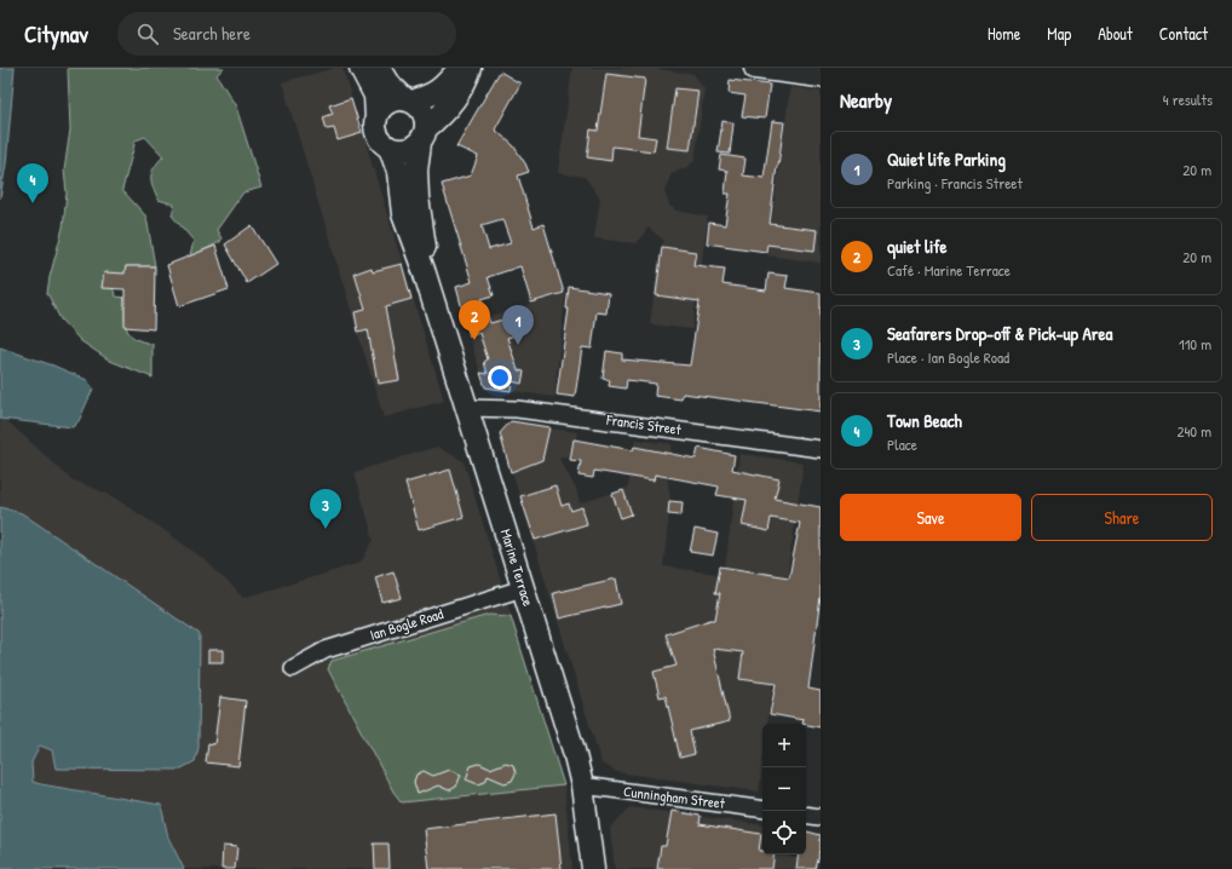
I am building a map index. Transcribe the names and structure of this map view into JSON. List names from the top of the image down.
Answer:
{
  "streets": {
    "main road": ["Marine Terrace"],
    "street": ["Francis Street", "Ian Bogle Road", "Cunningham Street"]
  },
  "crossings": [
    ["Francis Street", "Marine Terrace"],
    ["Marine Terrace", "Ian Bogle Road"],
    ["Marine Terrace", "Cunningham Street"]
  ],
  "page": {
    "header": "Citynav",
    "search": "Search here",
    "nav": [
      "Home",
      "Map",
      "About",
      "Contact"
    ],
    "heading": ["Nearby", "4 results"],
    "list": [
      {
        "mark": "1",
        "name": "Quiet life Parking",
        "note": "Parking · Francis Street",
        "value": "20 m"
      },
      {
        "mark": "2",
        "name": "quiet life",
        "note": "Café · Marine Terrace",
        "value": "20 m"
      },
      {
        "mark": "3",
        "name": "Seafarers Drop-off & Pick-up Area",
        "note": "Place · Ian Bogle Road",
        "value": "110 m"
      },
      {
        "mark": "4",
        "name": "Town Beach",
        "note": "Place",
        "value": "240 m"
      }
    ],
    "pins": [
      "4",
      "2",
      "1",
      "3"
    ],
    "buttons": ["Save", "Share"],
    "map_buttons": ["+", "−"]
  }
}
